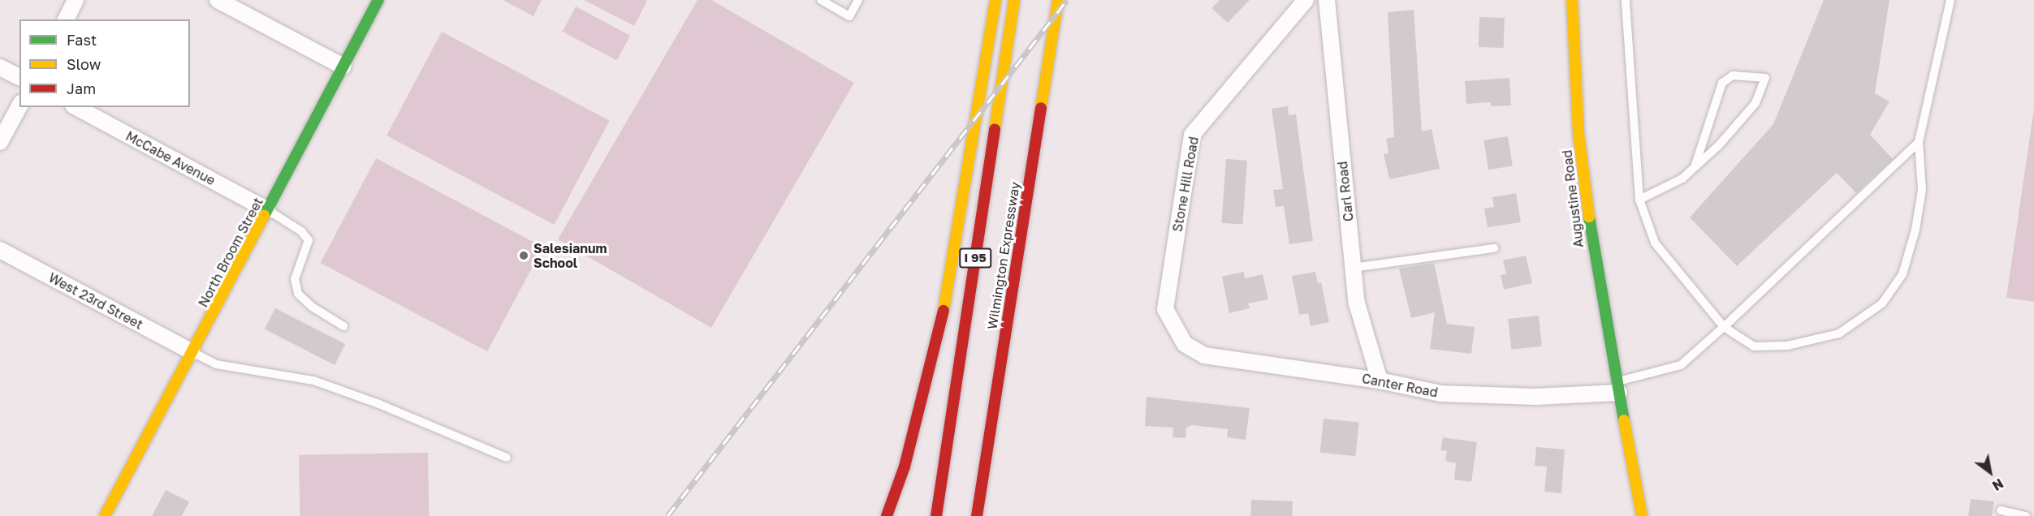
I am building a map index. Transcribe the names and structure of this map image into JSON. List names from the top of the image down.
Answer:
{
  "streets": {
    "main road": [
      "Augustine Road",
      "North Broom Street",
      "Wilmington Expressway",
      "I 95"
    ],
    "street": [
      "McCabe Avenue",
      "Stone Hill Road",
      "Carl Road",
      "West 23rd Street",
      "Canter Road"
    ]
  },
  "crossings": [
    ["McCabe Avenue", "North Broom Street"],
    ["Stone Hill Road", "Canter Road"],
    ["Carl Road", "Canter Road"],
    ["Augustine Road", "Canter Road"],
    ["North Broom Street", "West 23rd Street"]
  ],
  "places": ["Salesianum School"],
  "legend": ["Fast", "Slow", "Jam"],
  "north": "bottom right"
}
